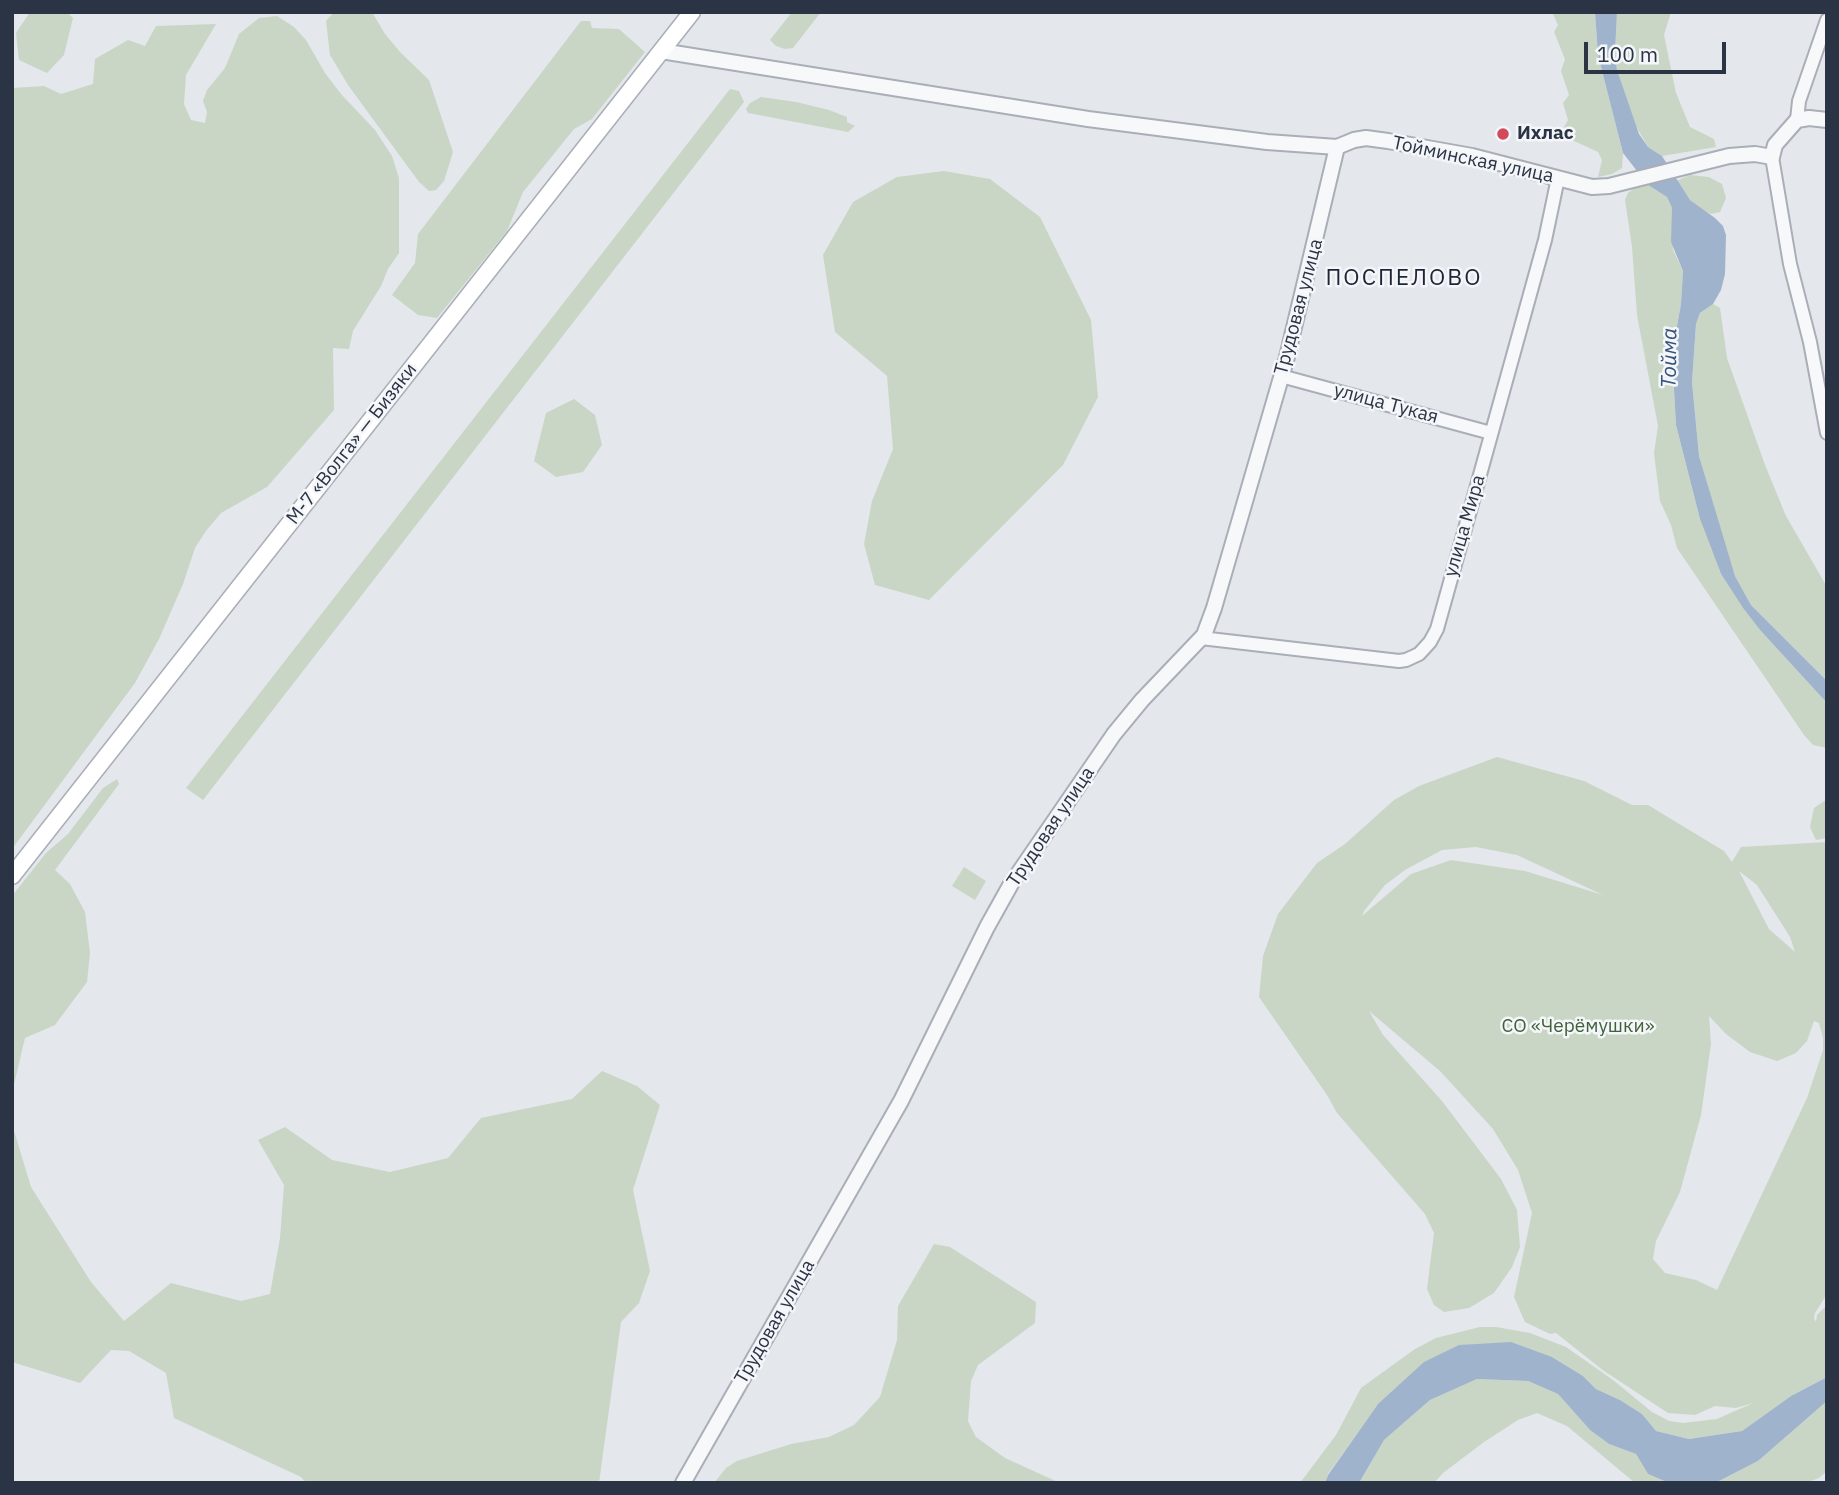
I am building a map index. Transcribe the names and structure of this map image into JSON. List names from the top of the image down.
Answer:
{
  "streets": {
    "main road": ["М-7 «Волга» — Бизяки"],
    "street": [
      "Тойминская улица",
      "Трудовая улица",
      "улица Тукая",
      "улица Мира"
    ]
  },
  "crossings": [
    ["Тойминская улица", "Трудовая улица"],
    ["Тойминская улица", "М-7 «Волга» — Бизяки"],
    ["Тойминская улица", "улица Мира"],
    ["Трудовая улица", "улица Тукая"],
    ["Трудовая улица", "улица Мира"],
    ["улица Тукая", "улица Мира"]
  ],
  "districts": ["ПОСПЕЛОВО"],
  "water": ["Тойма"],
  "parks": ["СО «Черёмушки»"],
  "places": ["Ихлас"],
  "scale_bar": "100 m"
}
